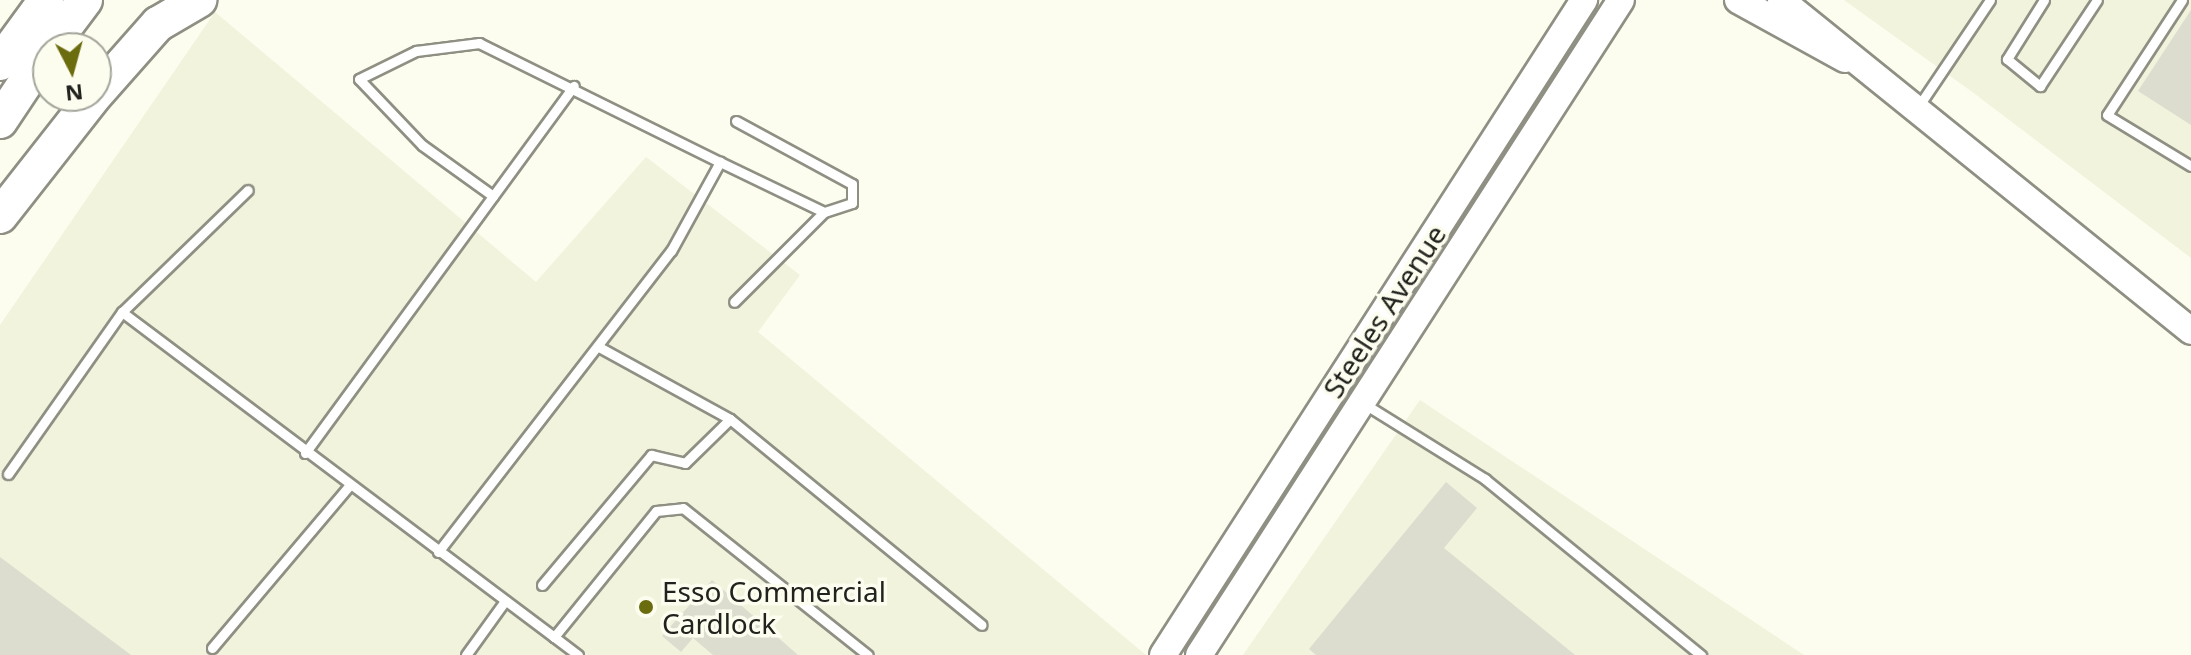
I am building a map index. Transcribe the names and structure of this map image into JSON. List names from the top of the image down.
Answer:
{
  "streets": {
    "main road": ["Steeles Avenue"]
  },
  "places": ["Esso Commercial Cardlock"],
  "north": "bottom"
}
